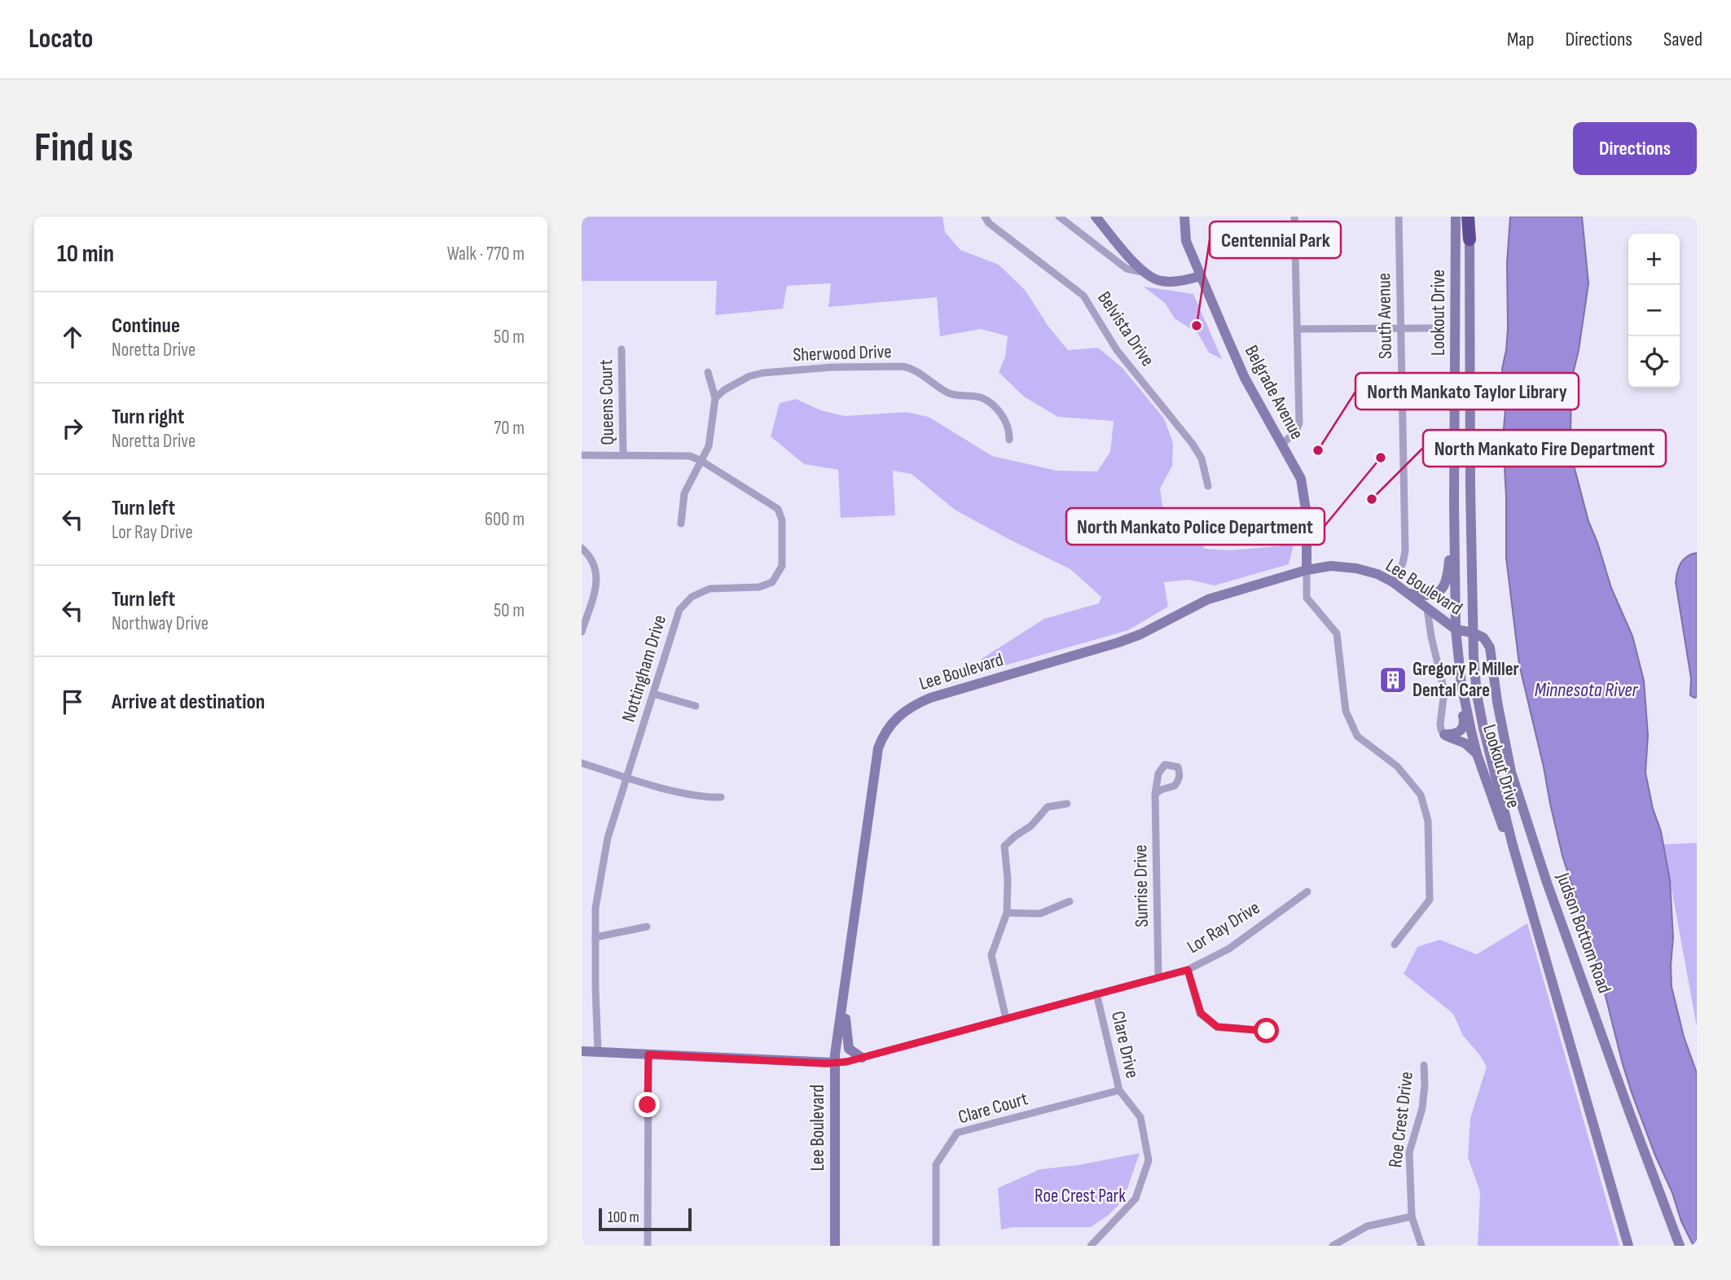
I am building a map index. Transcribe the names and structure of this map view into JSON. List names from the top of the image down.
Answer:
{
  "streets": {
    "main road": [
      "Lookout Drive",
      "Belgrade Avenue",
      "Lee Boulevard",
      "Lor Ray Drive",
      "Judson Bottom Road"
    ],
    "street": [
      "South Avenue",
      "Belvista Drive",
      "Sherwood Drive",
      "Queens Court",
      "Nottingham Drive",
      "Sunrise Drive",
      "Clare Drive",
      "Clare Court",
      "Roe Crest Drive"
    ]
  },
  "crossings": [
    ["Lookout Drive", "Lee Boulevard"],
    ["Lookout Drive", "Judson Bottom Road"],
    ["South Avenue", "Lee Boulevard"],
    ["Belgrade Avenue", "Lee Boulevard"],
    ["Queens Court", "Nottingham Drive"],
    ["Lee Boulevard", "Lor Ray Drive"],
    ["Lee Boulevard", "Judson Bottom Road"],
    ["Nottingham Drive", "Lor Ray Drive"],
    ["Sunrise Drive", "Lor Ray Drive"],
    ["Lor Ray Drive", "Clare Drive"],
    ["Clare Drive", "Clare Court"]
  ],
  "water": ["Minnesota River"],
  "parks": ["Roe Crest Park"],
  "places": {
    "other": [
      "Centennial Park",
      "North Mankato Taylor Library",
      "North Mankato Police Department",
      "North Mankato Fire Department"
    ],
    "building": ["Gregory P. Miller Dental Care"]
  },
  "scale_bar": "100 m",
  "page": {
    "header": "Locato",
    "nav": ["Map", "Directions", "Saved"],
    "buttons": "Directions",
    "title": "Find us",
    "heading": ["10 min", "Walk · 770 m"],
    "map_buttons": ["+", "−"],
    "list": [
      ["Continue", "Noretta Drive", "50 m"],
      ["Turn right", "Noretta Drive", "70 m"],
      ["Turn left", "Lor Ray Drive", "600 m"],
      ["Turn left", "Northway Drive", "50 m"],
      "Arrive at destination"
    ],
    "scale": "100 m"
  }
}
